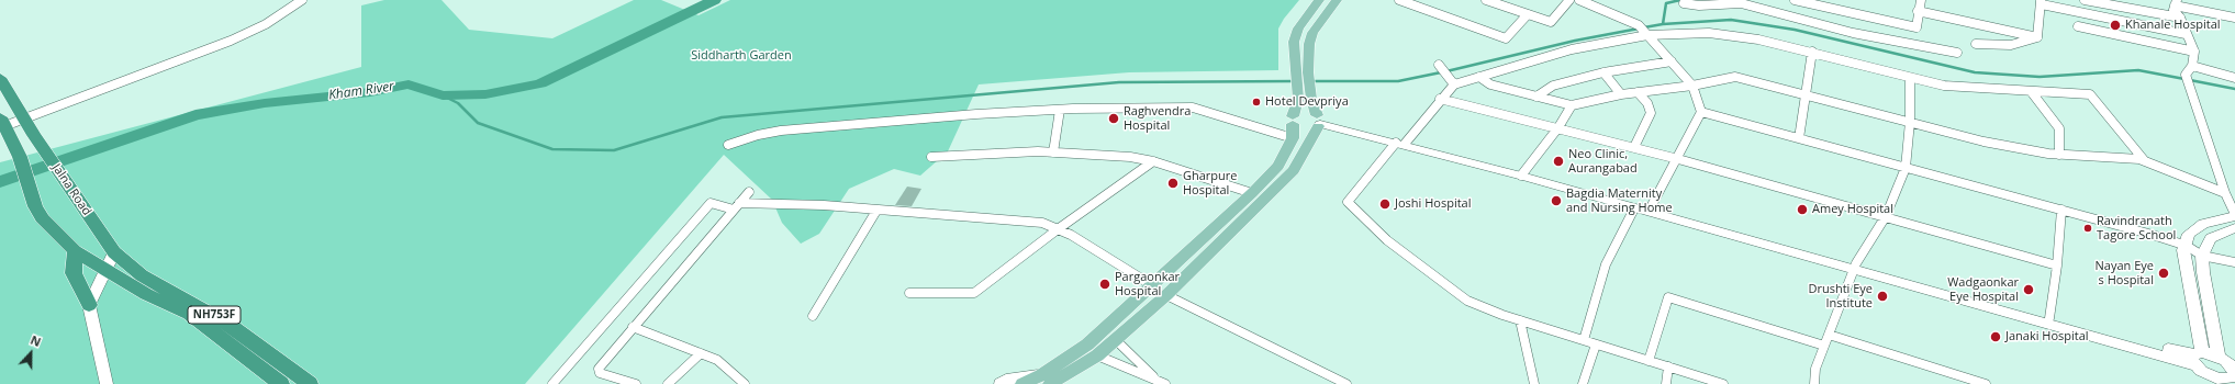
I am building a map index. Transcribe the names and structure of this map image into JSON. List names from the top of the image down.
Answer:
{
  "streets": {
    "highway": ["Jalna Road", "NH753F"]
  },
  "crossings": [
    ["Jalna Road", "NH753F"]
  ],
  "water": ["Kham River"],
  "parks": ["Siddharth Garden"],
  "places": [
    "Khanale Hospital",
    "Hotel Devpriya",
    "Raghvendra Hospital",
    "Neo Clinic, Aurangabad",
    "Gharpure Hospital",
    "Bagdia Maternity and Nursing Home",
    "Joshi Hospital",
    "Amey Hospital",
    "Ravindranath Tagore School",
    "Nayan Eye s Hospital",
    "Pargaonkar Hospital",
    "Wadgaonkar Eye Hospital",
    "Drushti Eye Institute",
    "Janaki Hospital"
  ],
  "north": "top"
}
